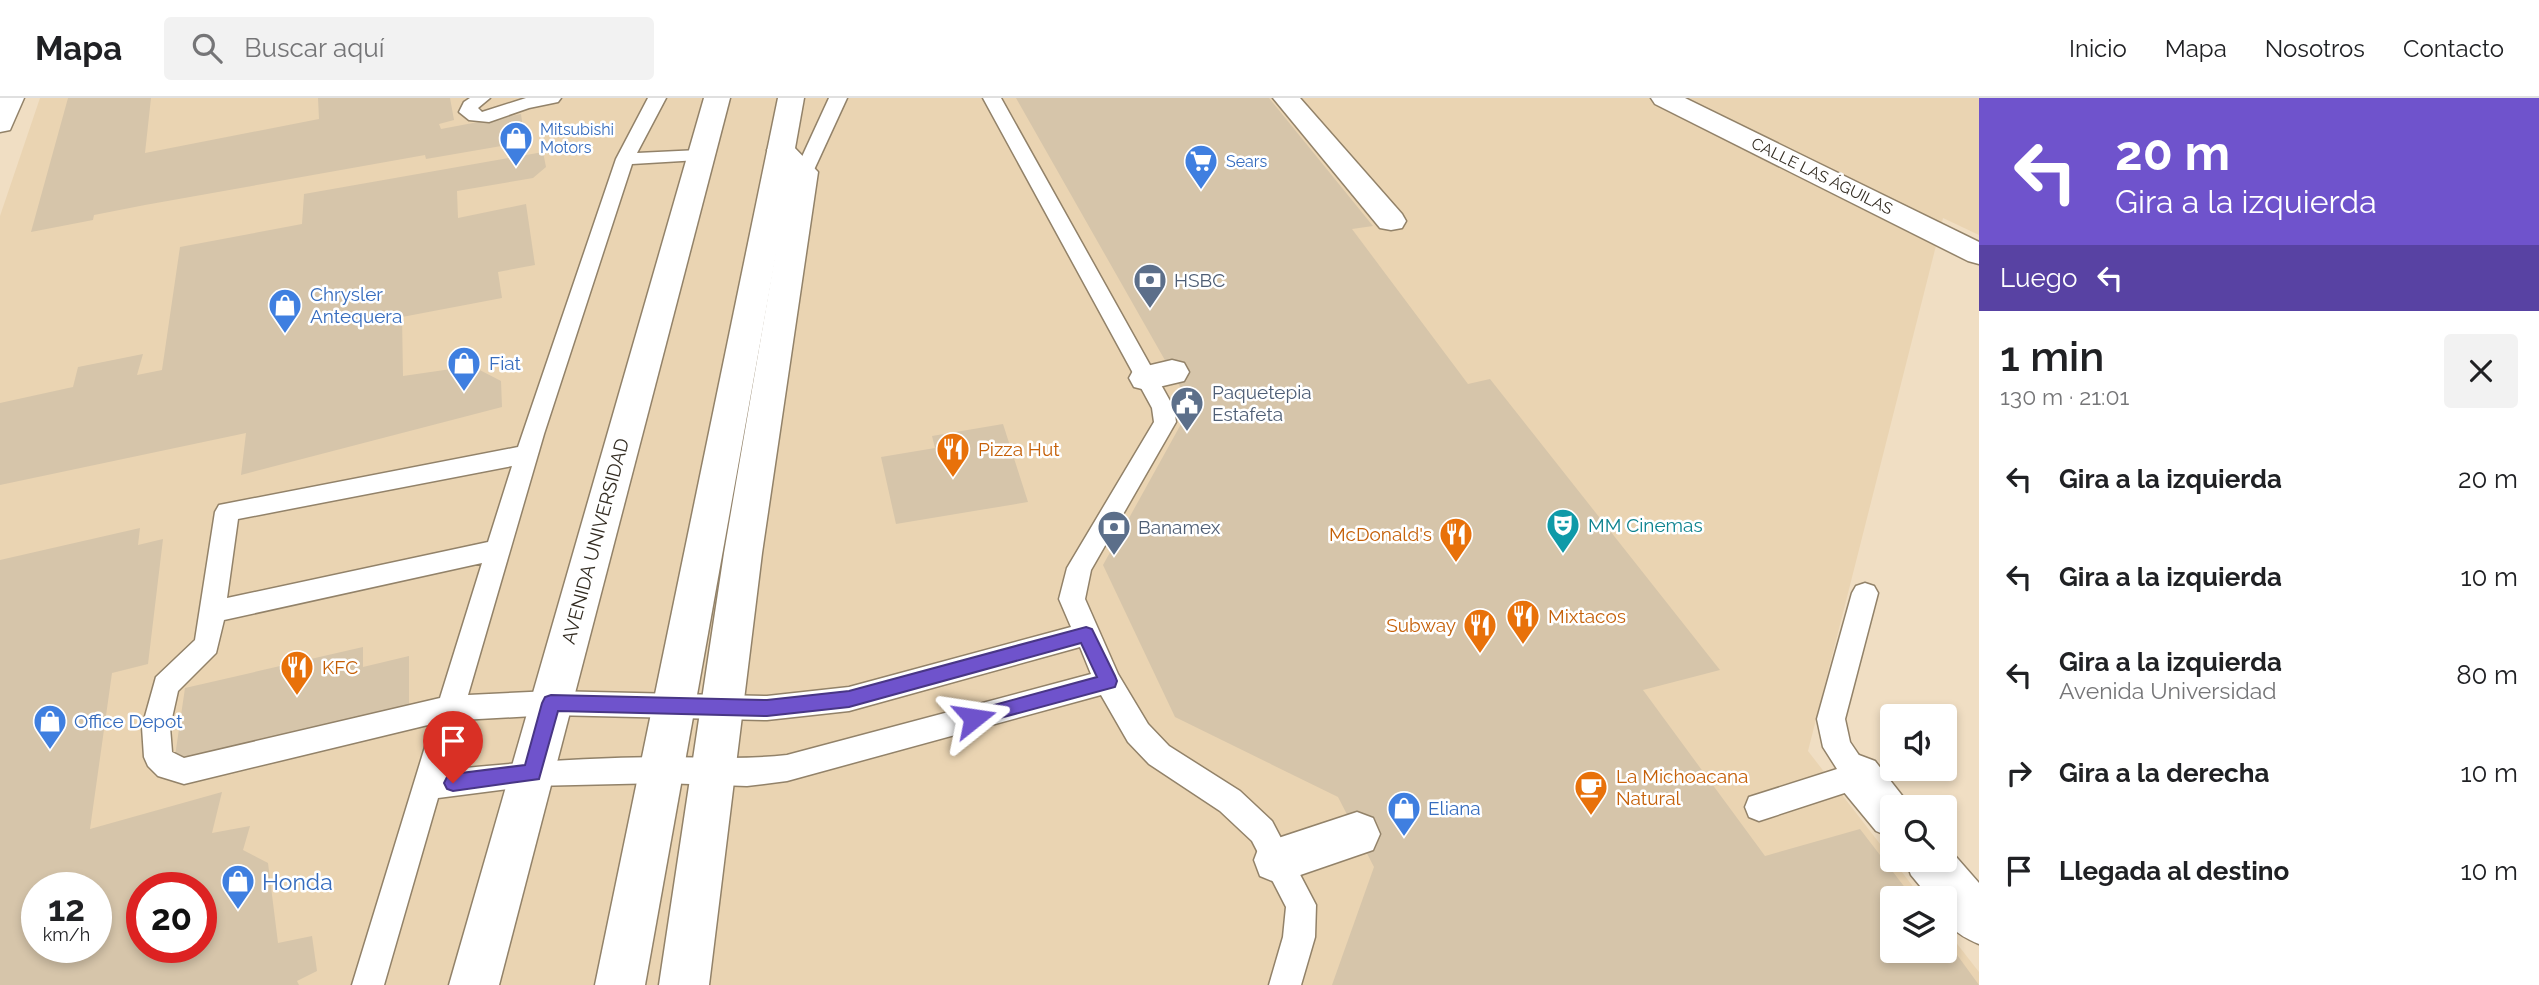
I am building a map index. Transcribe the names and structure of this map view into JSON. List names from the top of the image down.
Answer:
{
  "streets": {
    "main road": ["CALLE LAS ÁGUILAS", "AVENIDA UNIVERSIDAD"]
  },
  "places": {
    "shop": [
      "Mitsubishi Motors",
      "Chrysler Antequera",
      "Fiat",
      "Office Depot",
      "Eliana",
      "Honda"
    ],
    "supermarket": ["Sears"],
    "bank": ["HSBC", "Banamex"],
    "public building": ["Paquetepia Estafeta"],
    "restaurant": [
      "Pizza Hut",
      "McDonald's",
      "Mixtacos",
      "Subway",
      "KFC"
    ],
    "theatre": ["MM Cinemas"],
    "cafe": ["La Michoacana Natural"]
  },
  "page": {
    "header": "Mapa",
    "search": "Buscar aquí",
    "nav": [
      "Inicio",
      "Mapa",
      "Nosotros",
      "Contacto"
    ],
    "turn": ["20 m", "Gira a la izquierda"],
    "then": "Luego",
    "heading": ["1 min", "130 m · 21:01"],
    "list": [
      {
        "name": "Gira a la izquierda",
        "value": "20 m"
      },
      {
        "name": "Gira a la izquierda",
        "value": "10 m"
      },
      {
        "name": "Gira a la izquierda",
        "note": "Avenida Universidad",
        "value": "80 m"
      },
      {
        "name": "Gira a la derecha",
        "value": "10 m"
      },
      {
        "name": "Llegada al destino",
        "value": "10 m"
      }
    ],
    "speed": "12 km/h",
    "limit": "20"
  }
}
